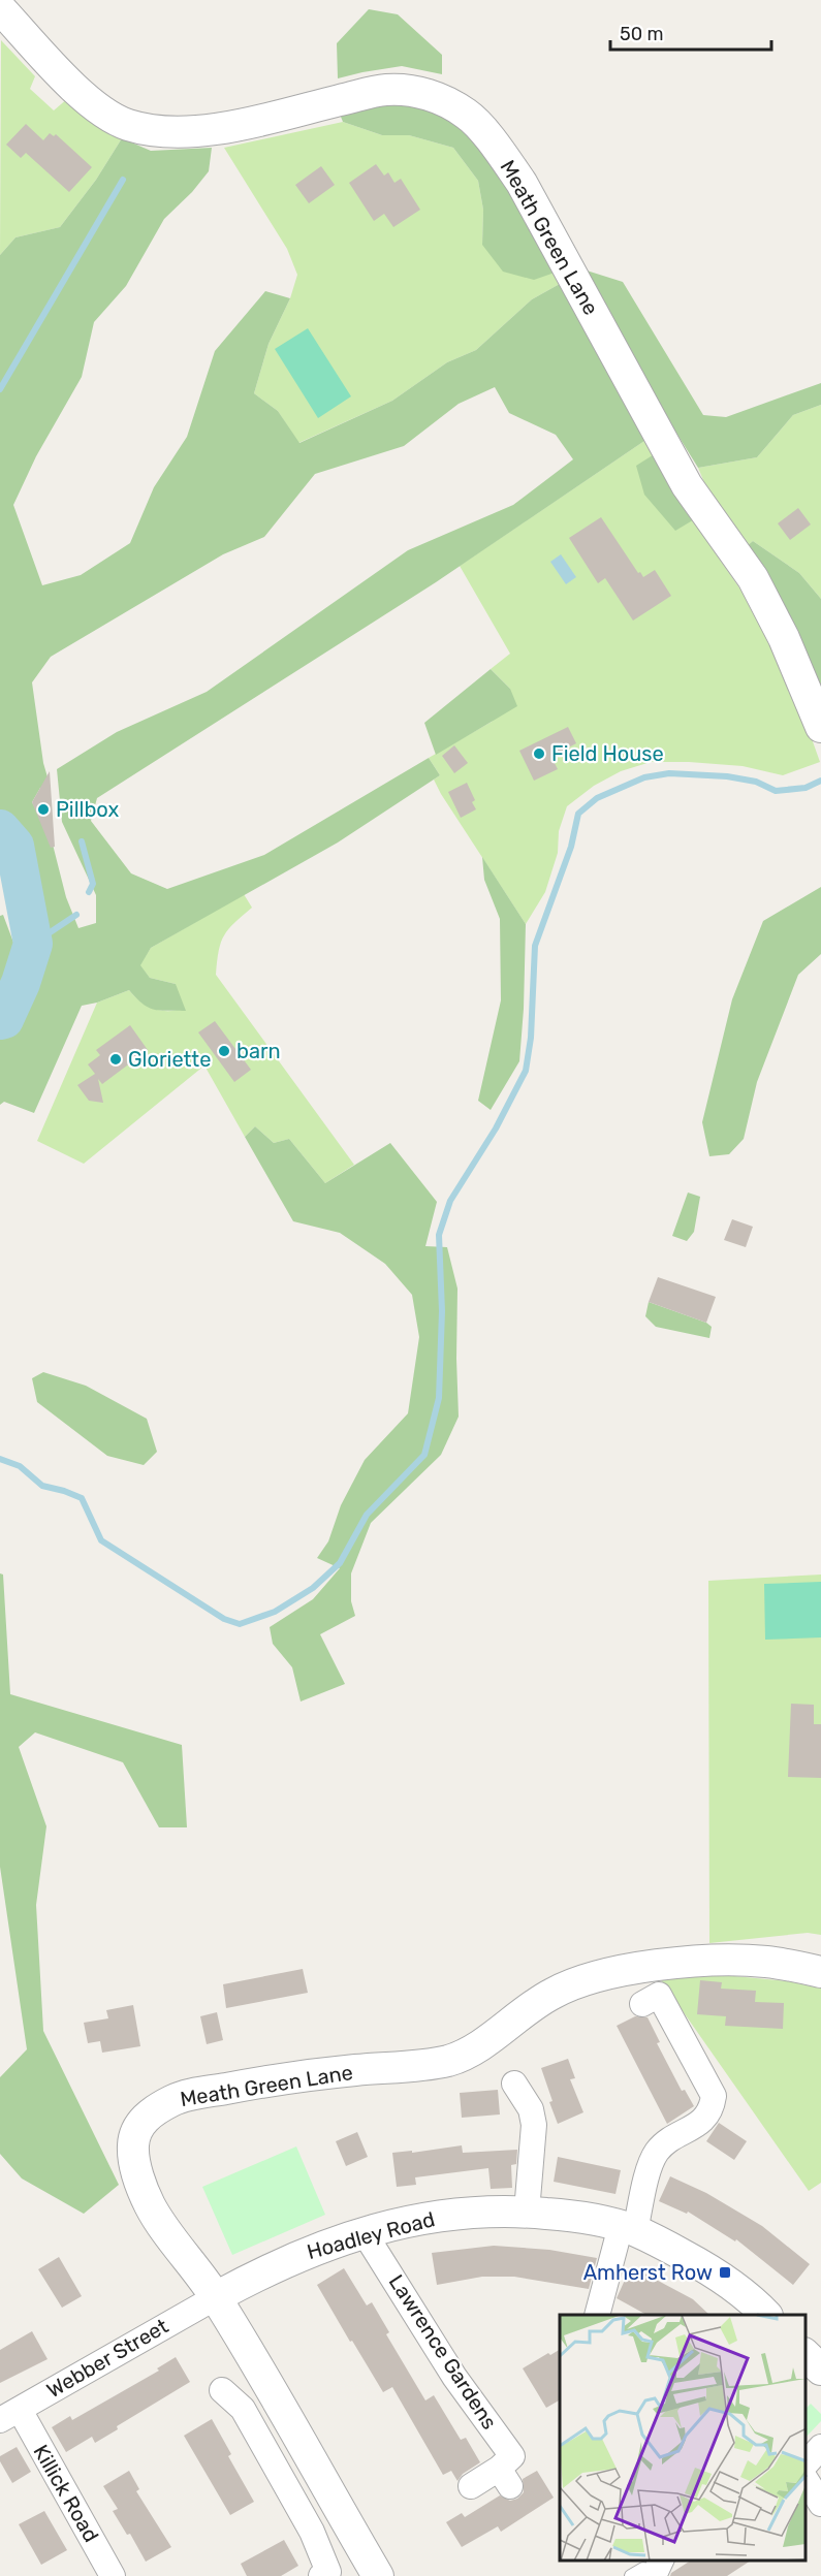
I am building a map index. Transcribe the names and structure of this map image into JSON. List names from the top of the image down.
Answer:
{
  "streets": {
    "street": [
      "Meath Green Lane",
      "Hoadley Road",
      "Lawrence Gardens",
      "Webber Street",
      "Killick Road"
    ]
  },
  "crossings": [
    ["Meath Green Lane", "Hoadley Road"],
    ["Meath Green Lane", "Webber Street"],
    ["Hoadley Road", "Lawrence Gardens"],
    ["Hoadley Road", "Webber Street"],
    ["Webber Street", "Killick Road"]
  ],
  "places": {
    "other": [
      "Field House",
      "Pillbox",
      "barn",
      "Gloriette"
    ],
    "transit": ["Amherst Row"]
  },
  "scale_bar": "50 m"
}
